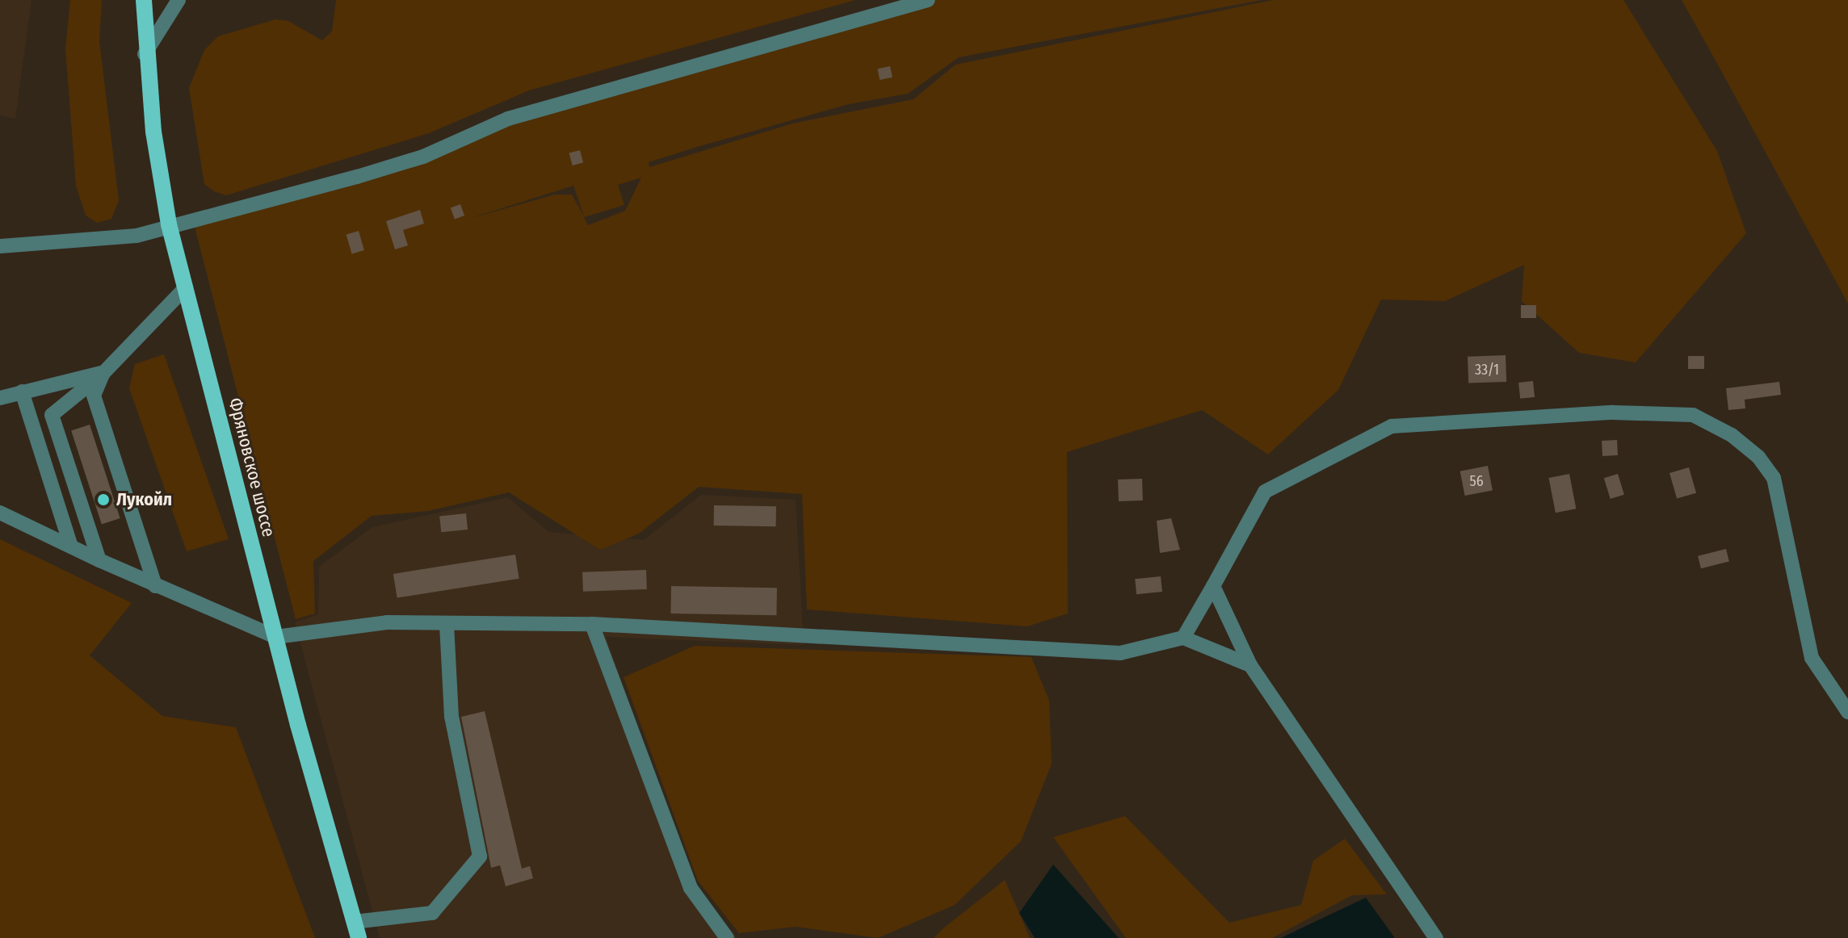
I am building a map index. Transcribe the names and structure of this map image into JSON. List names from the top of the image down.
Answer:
{
  "streets": {
    "main road": ["Фряновское шоссе"]
  },
  "places": ["Лукойл"],
  "house_numbers": ["33/1", "56"]
}
